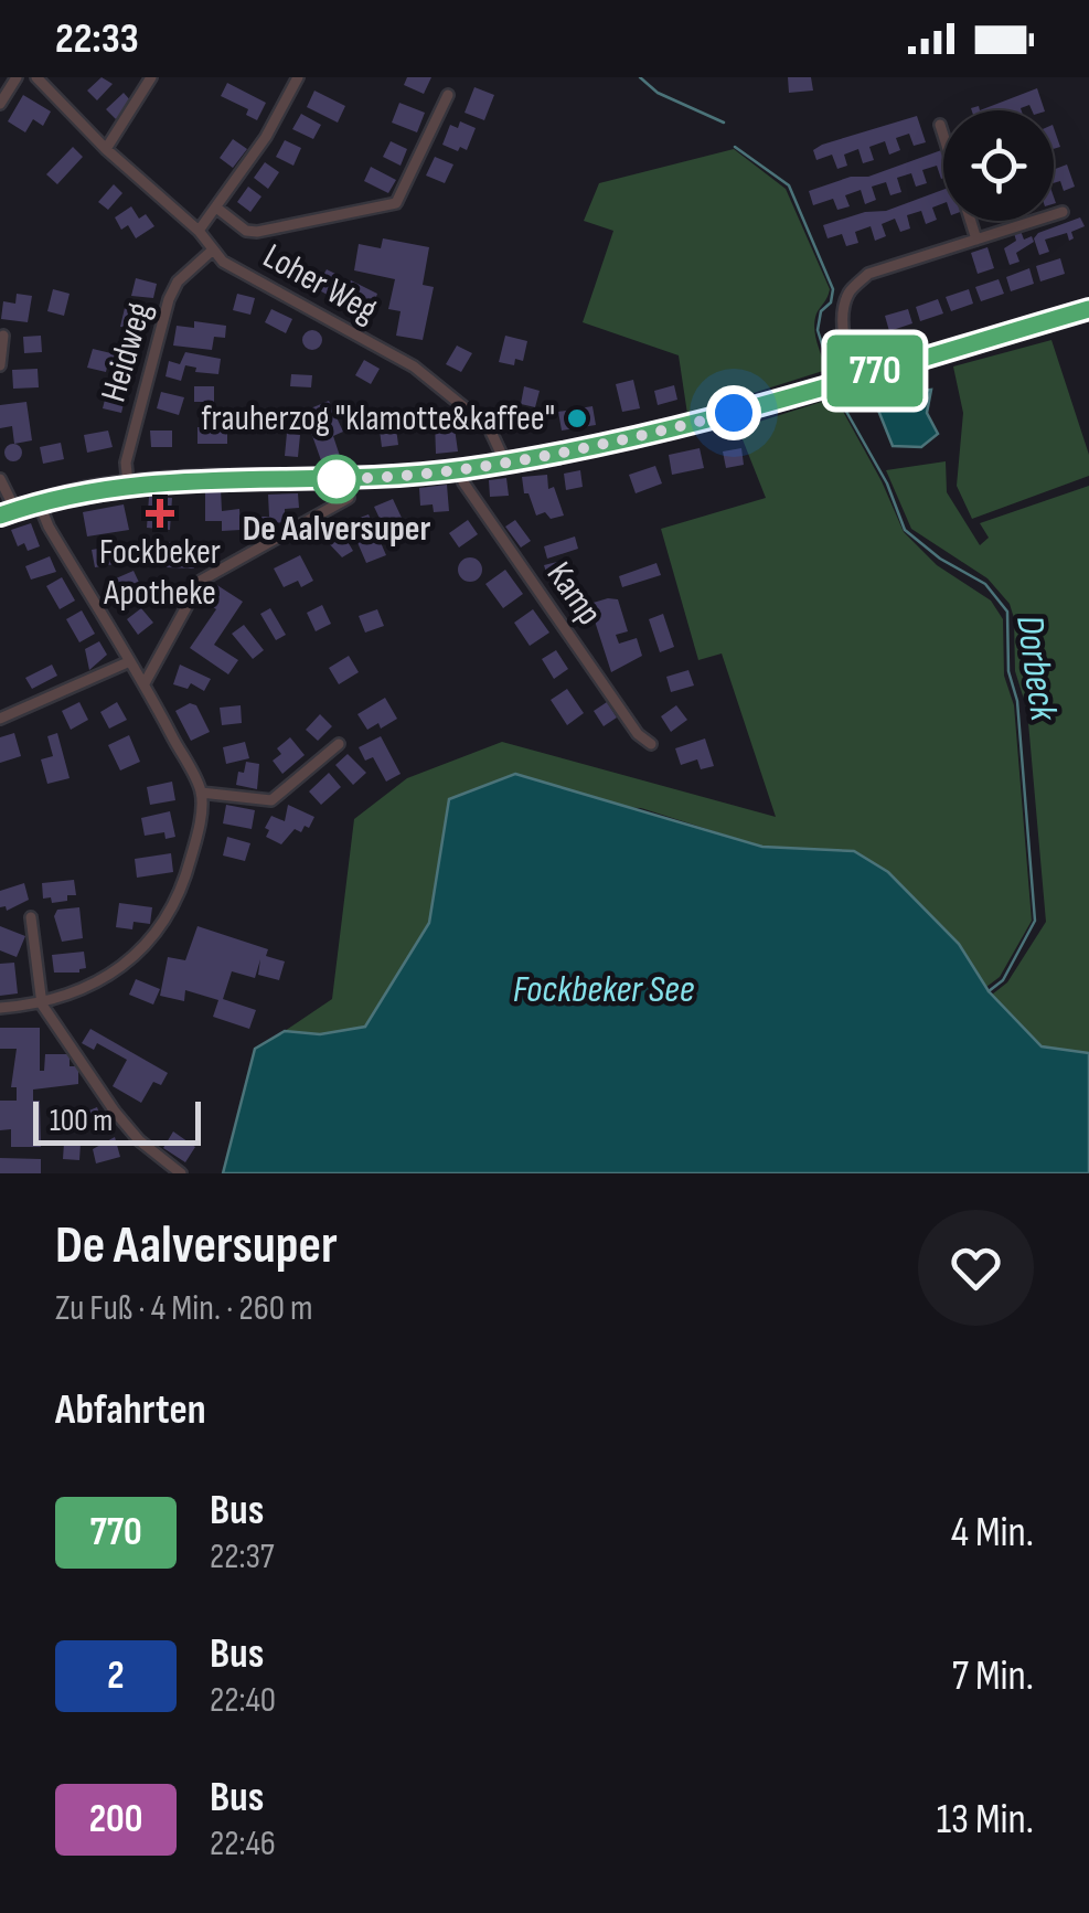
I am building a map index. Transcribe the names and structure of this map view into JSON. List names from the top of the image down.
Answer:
{
  "streets": {
    "street": ["Loher Weg", "Heidweg", "Kamp"]
  },
  "crossings": [
    ["Loher Weg", "Heidweg"]
  ],
  "water": ["Dorbeck", "Fockbeker See"],
  "places": {
    "other": ["frauherzog \"klamotte&kaffee\"", "De Aalversuper"],
    "health": ["Fockbeker Apotheke"]
  },
  "lines": ["bus line 770"],
  "scale_bar": "100 m",
  "page": {
    "status": "22:33",
    "on_map": "770",
    "scale": "100 m",
    "heading": [
      ["De Aalversuper", "Zu Fuß · 4 Min. · 260 m"],
      "Abfahrten"
    ],
    "list": [
      {
        "mark": "770",
        "name": "Bus",
        "note": "22:37",
        "value": "4 Min."
      },
      {
        "mark": "2",
        "name": "Bus",
        "note": "22:40",
        "value": "7 Min."
      },
      {
        "mark": "200",
        "name": "Bus",
        "note": "22:46",
        "value": "13 Min."
      }
    ]
  }
}
